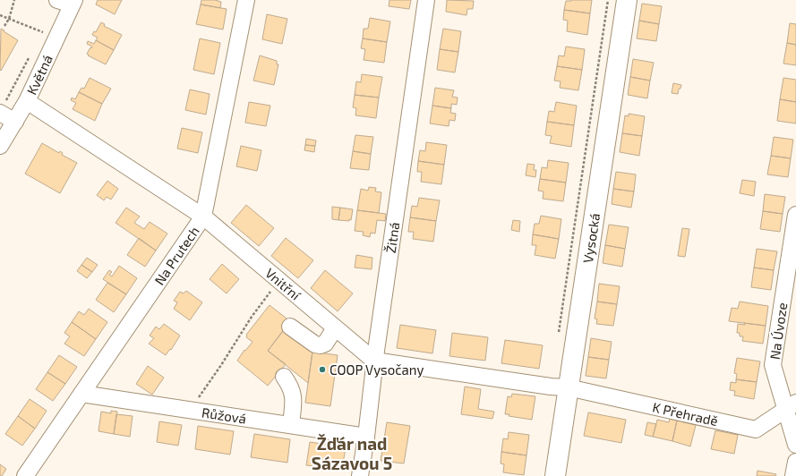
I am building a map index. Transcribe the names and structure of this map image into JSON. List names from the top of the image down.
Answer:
{
  "streets": {
    "main road": ["Vysocká"],
    "street": [
      "Květná",
      "Žitná",
      "Na Prutech",
      "Vnitřní",
      "Na Úvoze",
      "K Přehradě",
      "Růžová"
    ]
  },
  "crossings": [
    ["Květná", "Vnitřní"],
    ["Žitná", "Vnitřní"],
    ["Žitná", "Růžová"],
    ["Vysocká", "K Přehradě"],
    ["Na Prutech", "Vnitřní"],
    ["Na Prutech", "Růžová"],
    ["Na Úvoze", "K Přehradě"]
  ],
  "districts": ["Žďár nad Sázavou 5"],
  "places": ["COOP Vysočany"]
}
